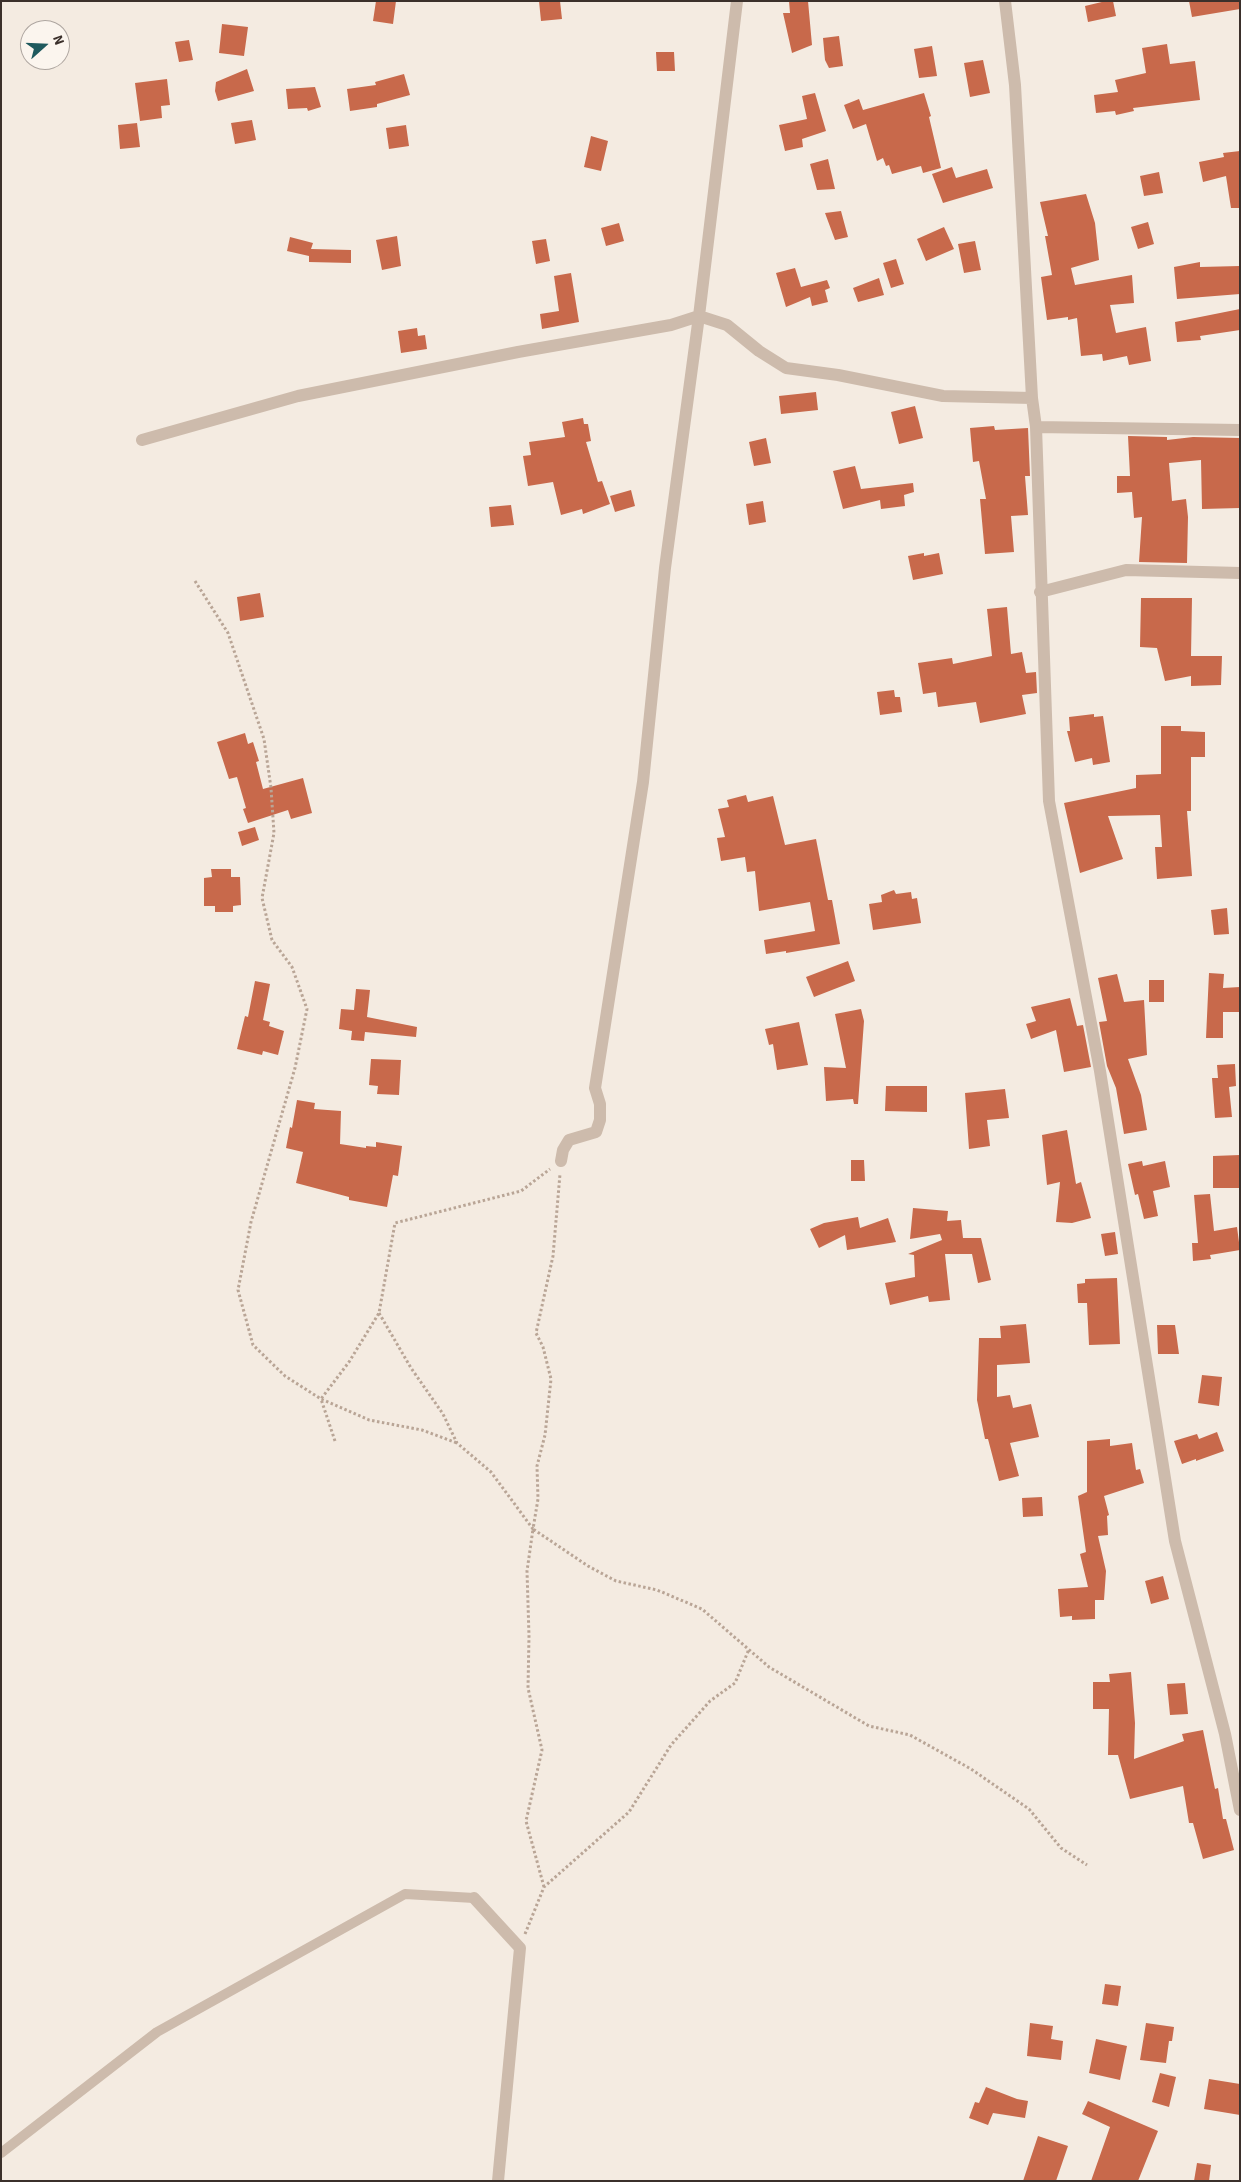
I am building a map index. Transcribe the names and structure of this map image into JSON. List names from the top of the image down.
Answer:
{
  "north": "right"
}
